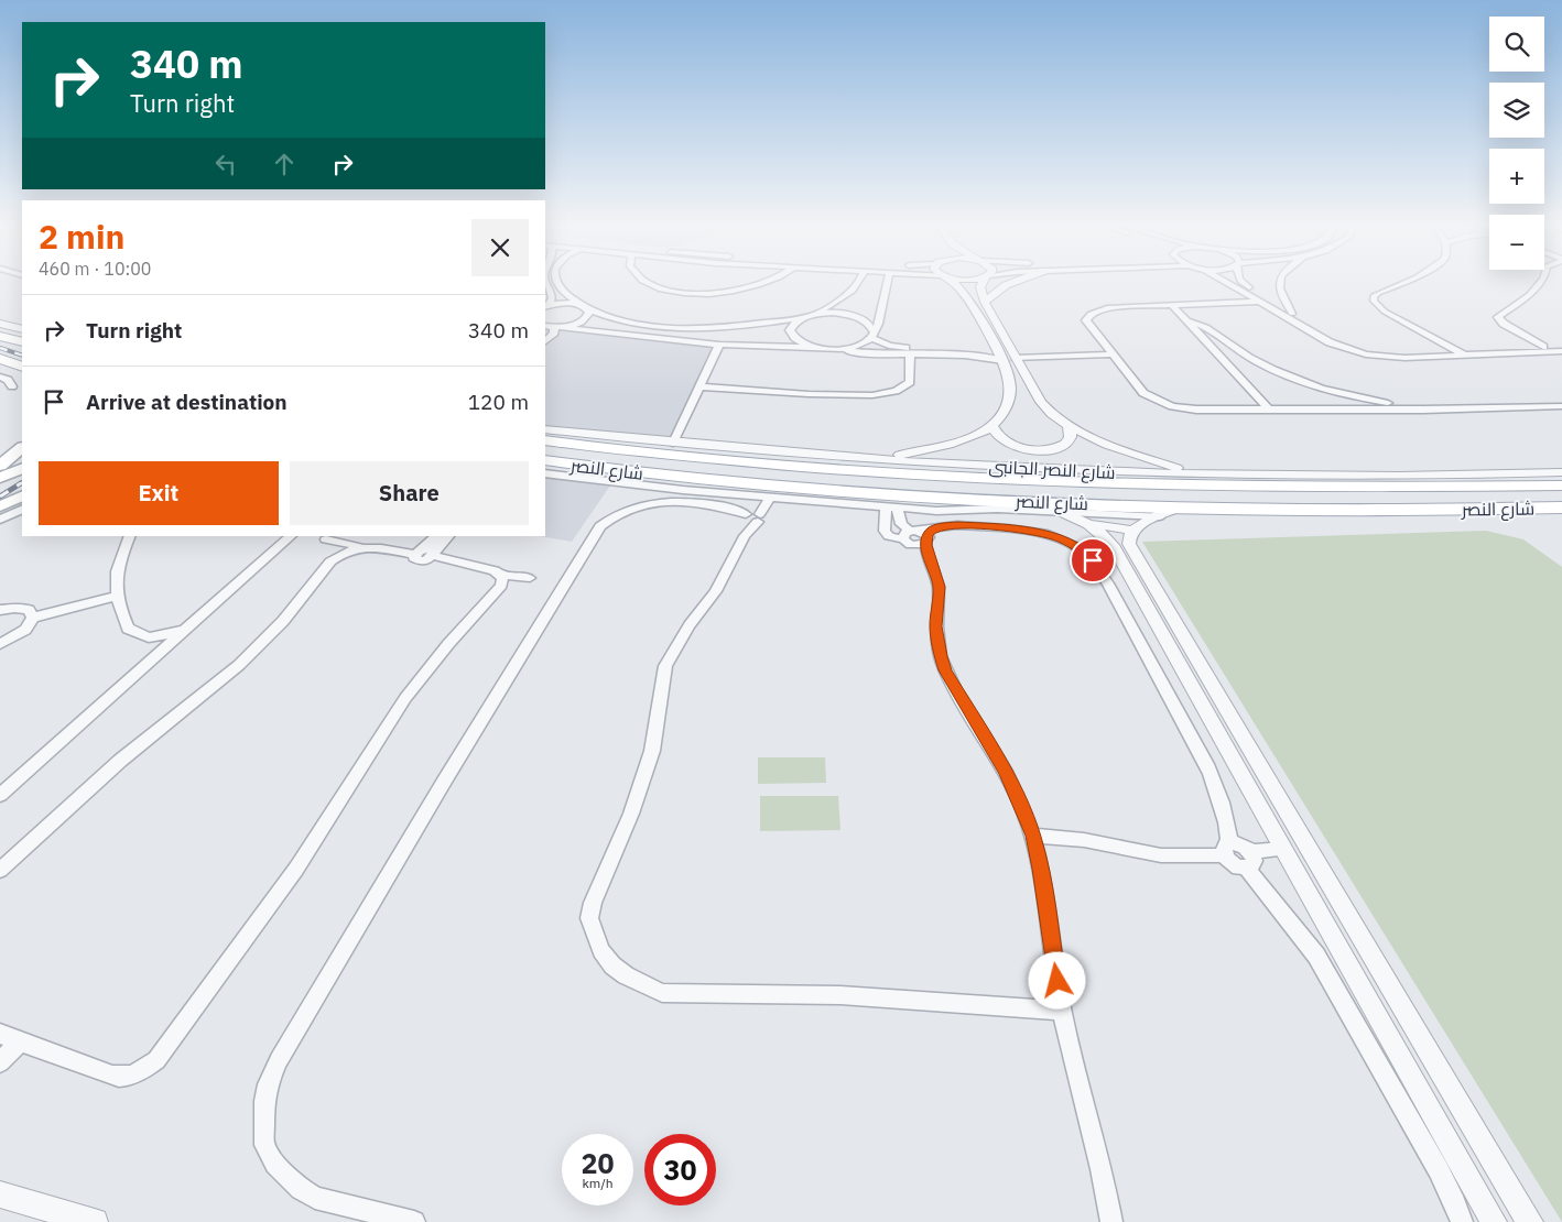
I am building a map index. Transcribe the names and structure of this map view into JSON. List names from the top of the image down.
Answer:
{
  "streets": {
    "main road": ["شارع النصر"],
    "street": ["شارع النصر الجانبى"]
  },
  "crossings": [
    ["شارع النصر", "شارع النصر الجانبى"]
  ],
  "page": {
    "map_buttons": ["+", "−"],
    "turn": ["340 m", "Turn right"],
    "heading": ["2 min", "460 m · 10:00"],
    "list": [
      {
        "name": "Turn right",
        "value": "340 m"
      },
      {
        "name": "Arrive at destination",
        "value": "120 m"
      }
    ],
    "buttons": ["Exit", "Share"],
    "speed": "20 km/h",
    "limit": "30"
  }
}
